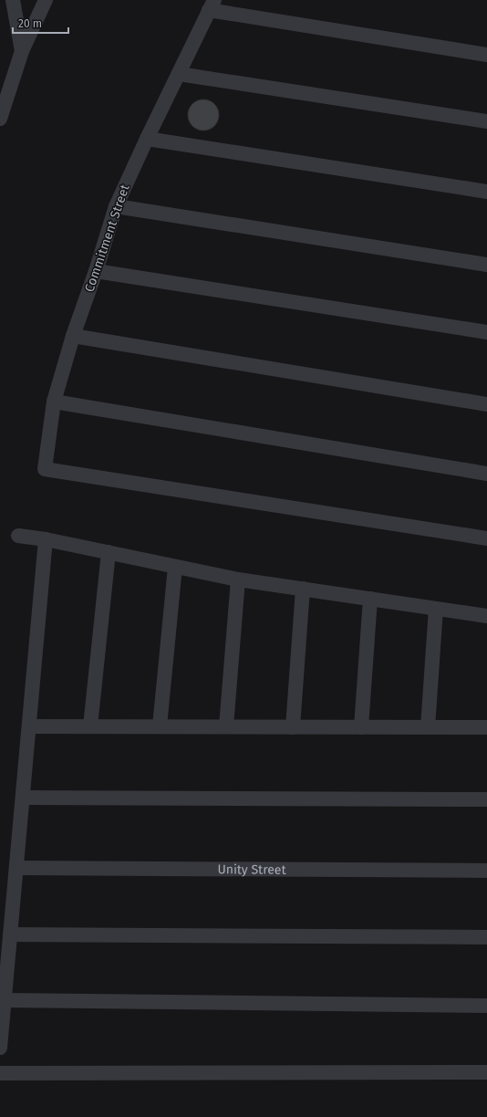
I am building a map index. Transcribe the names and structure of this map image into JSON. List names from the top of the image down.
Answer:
{
  "streets": {
    "street": ["Commitment Street", "Unity Street"]
  },
  "scale_bar": "20 m"
}
